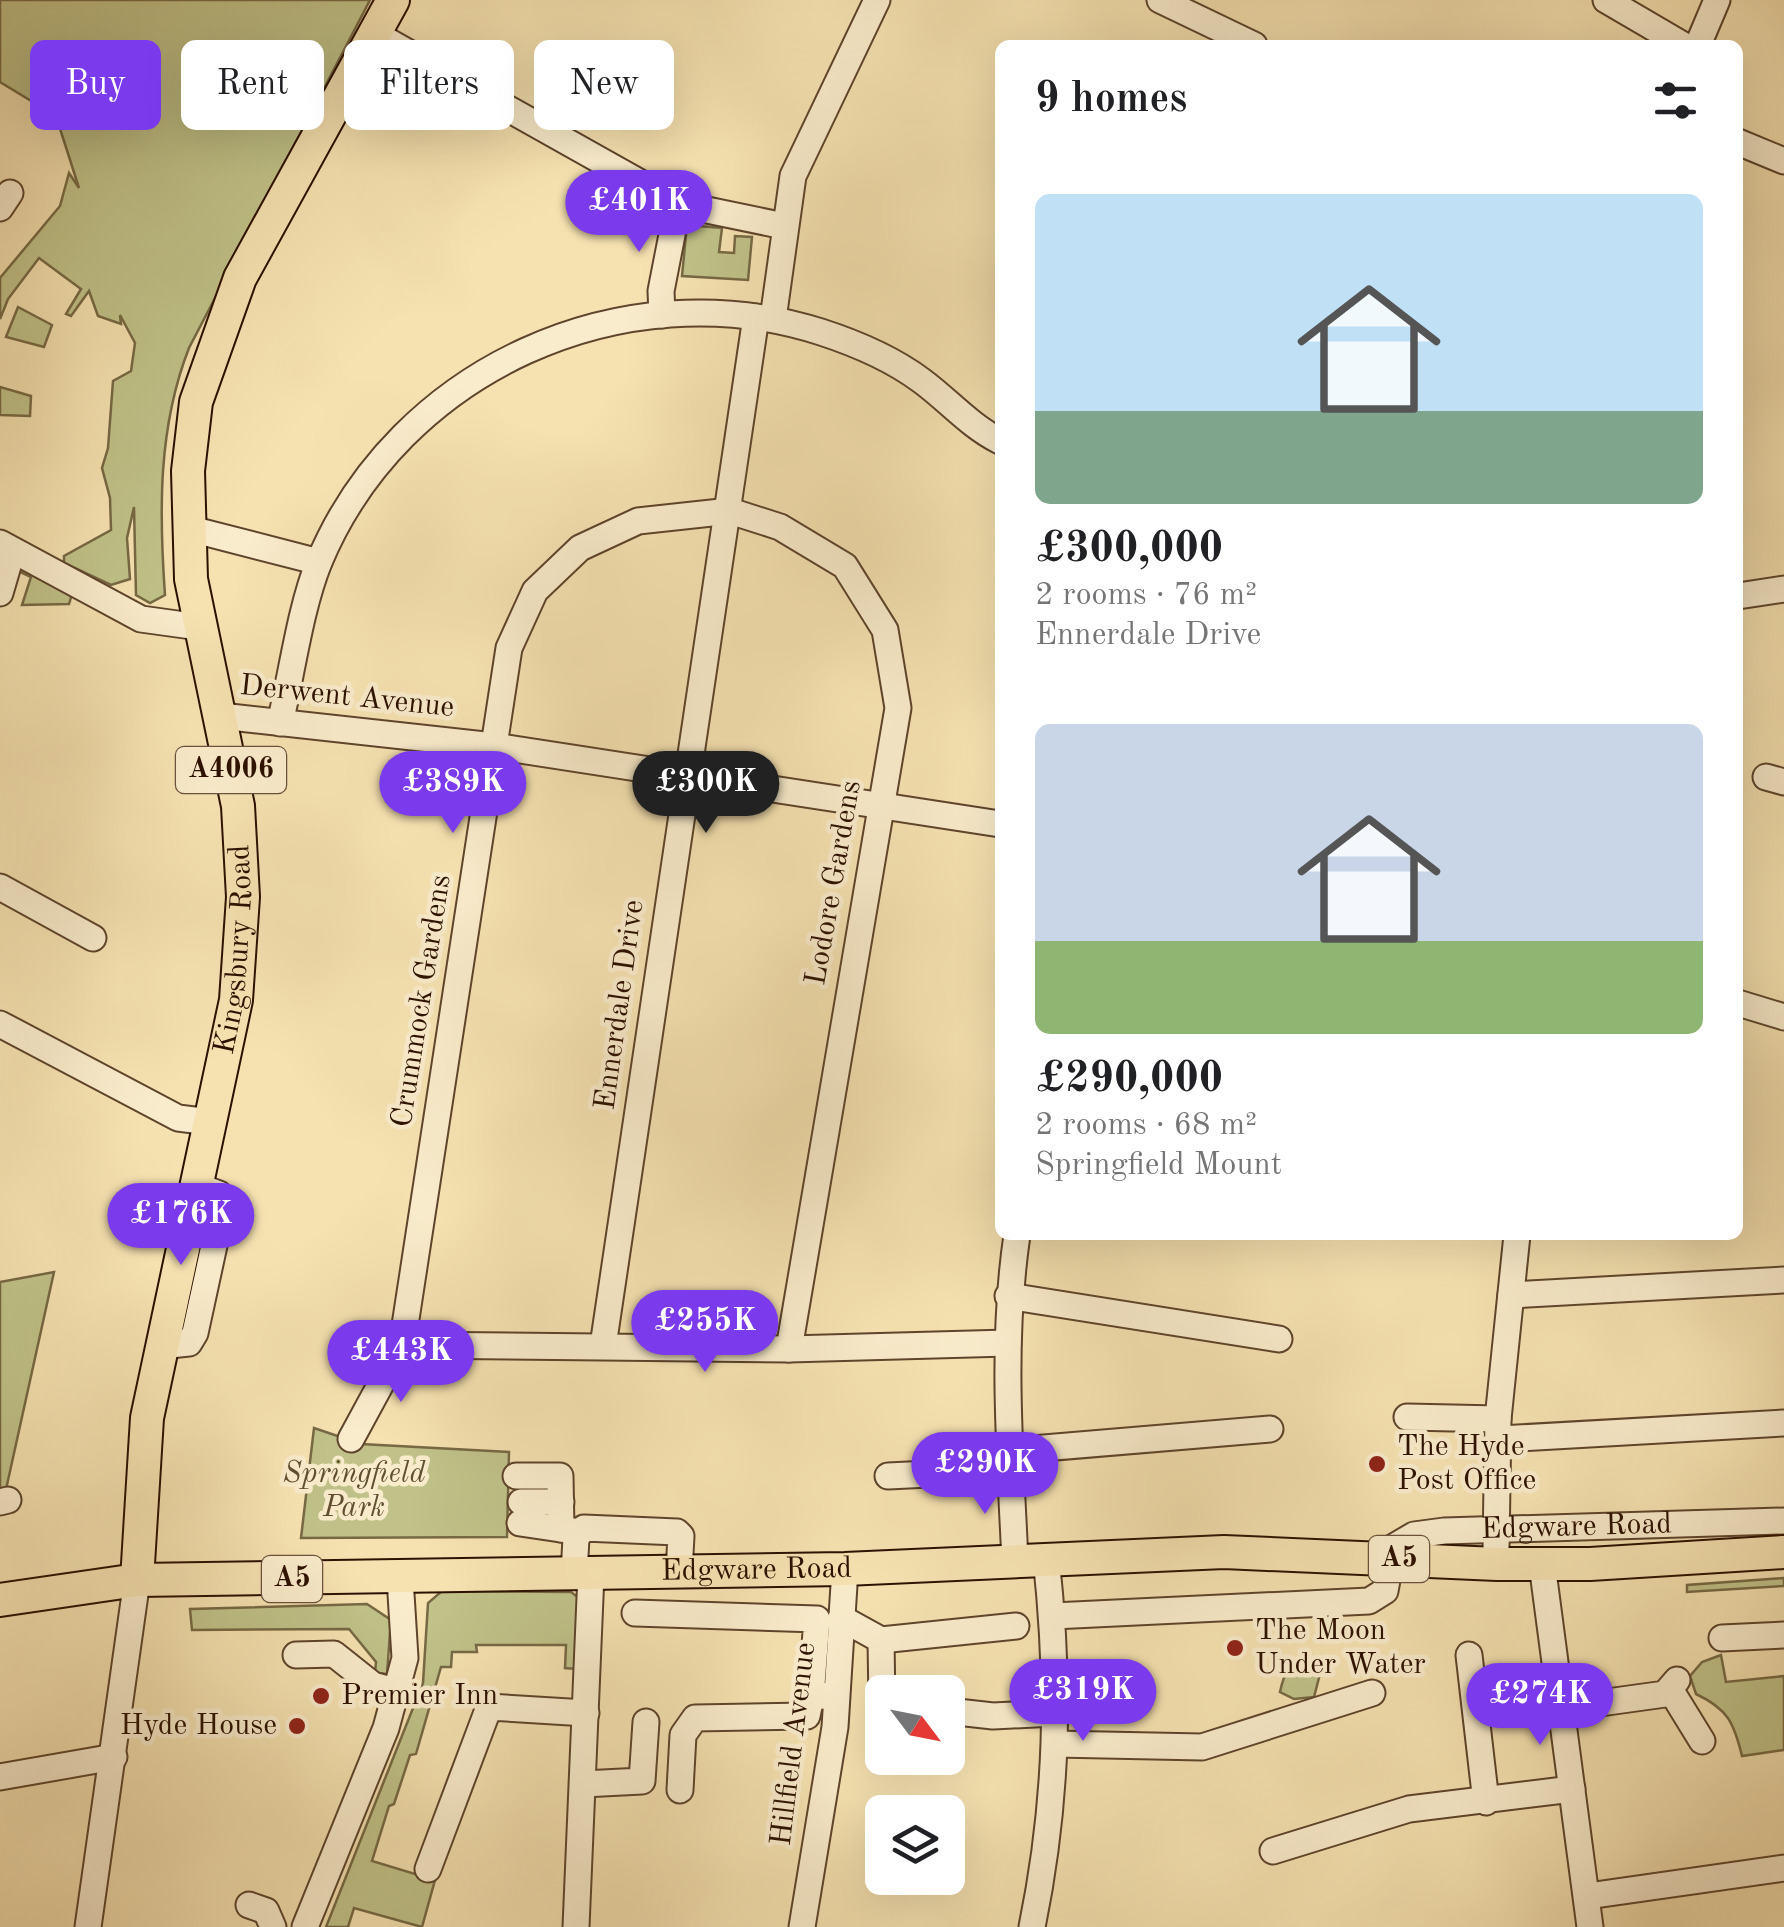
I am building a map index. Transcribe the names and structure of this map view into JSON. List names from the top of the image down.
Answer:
{
  "streets": {
    "main road": [
      "A4006",
      "Kingsbury Road",
      "Edgware Road",
      "A5"
    ],
    "street": [
      "Derwent Avenue",
      "Lodore Gardens",
      "Crummock Gardens",
      "Ennerdale Drive",
      "Hillfield Avenue"
    ]
  },
  "crossings": [
    ["Derwent Avenue", "Lodore Gardens"],
    ["Derwent Avenue", "Kingsbury Road"],
    ["Derwent Avenue", "Crummock Gardens"],
    ["Derwent Avenue", "Ennerdale Drive"],
    ["Lodore Gardens", "Crummock Gardens"],
    ["Lodore Gardens", "Ennerdale Drive"],
    ["Kingsbury Road", "Edgware Road"],
    ["Kingsbury Road", "A5"],
    ["Crummock Gardens", "Ennerdale Drive"],
    ["Edgware Road", "A5"],
    ["Edgware Road", "Hillfield Avenue"]
  ],
  "parks": ["Springfield Park"],
  "places": [
    "The Hyde Post Office",
    "The Moon Under Water",
    "Premier Inn",
    "Hyde House"
  ],
  "north": "bottom right",
  "page": {
    "chip": [
      "Buy",
      "Rent",
      "Filters",
      "New"
    ],
    "heading": "9 homes",
    "list": [
      {
        "name": "£300,000",
        "note": "2 rooms · 76 m² · Ennerdale Drive"
      },
      {
        "name": "£290,000",
        "note": "2 rooms · 68 m² · Springfield Mount"
      }
    ],
    "price": [
      "£401K",
      "£389K",
      "£300K",
      "£176K",
      "£255K",
      "£443K",
      "£290K",
      "£319K",
      "£274K"
    ]
  }
}
